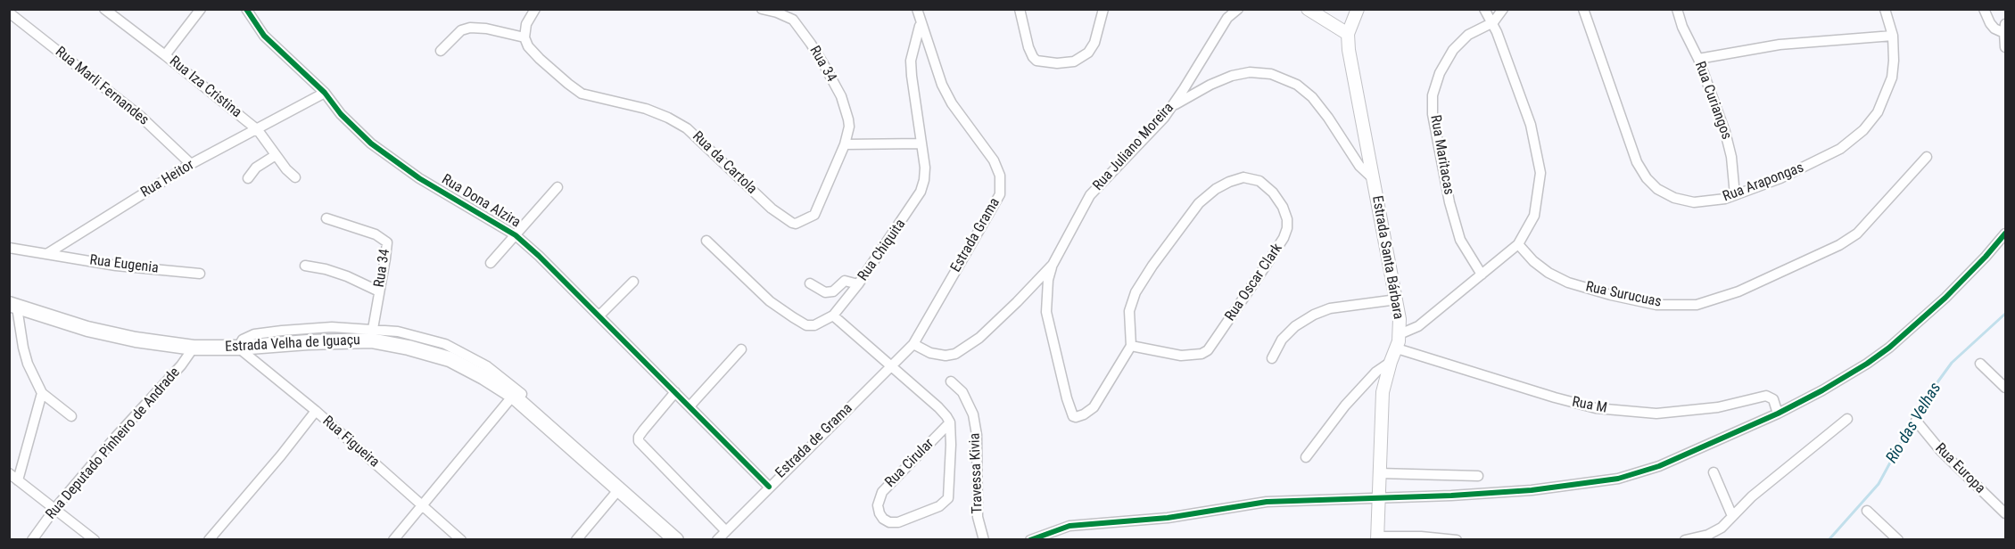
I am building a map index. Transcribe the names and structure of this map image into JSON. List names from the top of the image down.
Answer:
{
  "streets": {
    "main road": ["Estrada Velha de Iguaçu"],
    "street": [
      "Rua 34",
      "Rua Marli Fernandes",
      "Rua Iza Cristina",
      "Rua Curiangos",
      "Rua Juliano Moreira",
      "Rua Maritacas",
      "Rua da Cartola",
      "Rua Heitor",
      "Rua Arapongas",
      "Rua Dona Alzira",
      "Estrada Grama",
      "Rua Chiquita",
      "Estrada Santa Bárbara",
      "Rua Eugenia",
      "Rua Oscar Clark",
      "Rua Surucuas",
      "Rua M",
      "Estrada de Grama",
      "Rua Figueira",
      "Rua Deputado Pinheiro de Andrade",
      "Rua Cirular",
      "Rua Europa",
      "Travessa Kivia"
    ]
  },
  "crossings": [
    ["Rua 34", "Rua da Cartola"],
    ["Rua Marli Fernandes", "Rua Heitor"],
    ["Rua Iza Cristina", "Rua Heitor"],
    ["Rua Curiangos", "Rua Arapongas"],
    ["Rua Juliano Moreira", "Estrada Grama"],
    ["Rua Juliano Moreira", "Estrada de Grama"],
    ["Rua Heitor", "Rua Dona Alzira"],
    ["Rua Heitor", "Rua Eugenia"],
    ["Rua Dona Alzira", "Estrada de Grama"],
    ["Estrada Grama", "Rua Chiquita"],
    ["Estrada Grama", "Estrada de Grama"],
    ["Estrada Santa Bárbara", "Rua M"],
    ["Estrada Velha de Iguaçu", "Rua Figueira"],
    ["Estrada Velha de Iguaçu", "Rua Deputado Pinheiro de Andrade"]
  ],
  "water": ["Rio das Velhas"]
}
